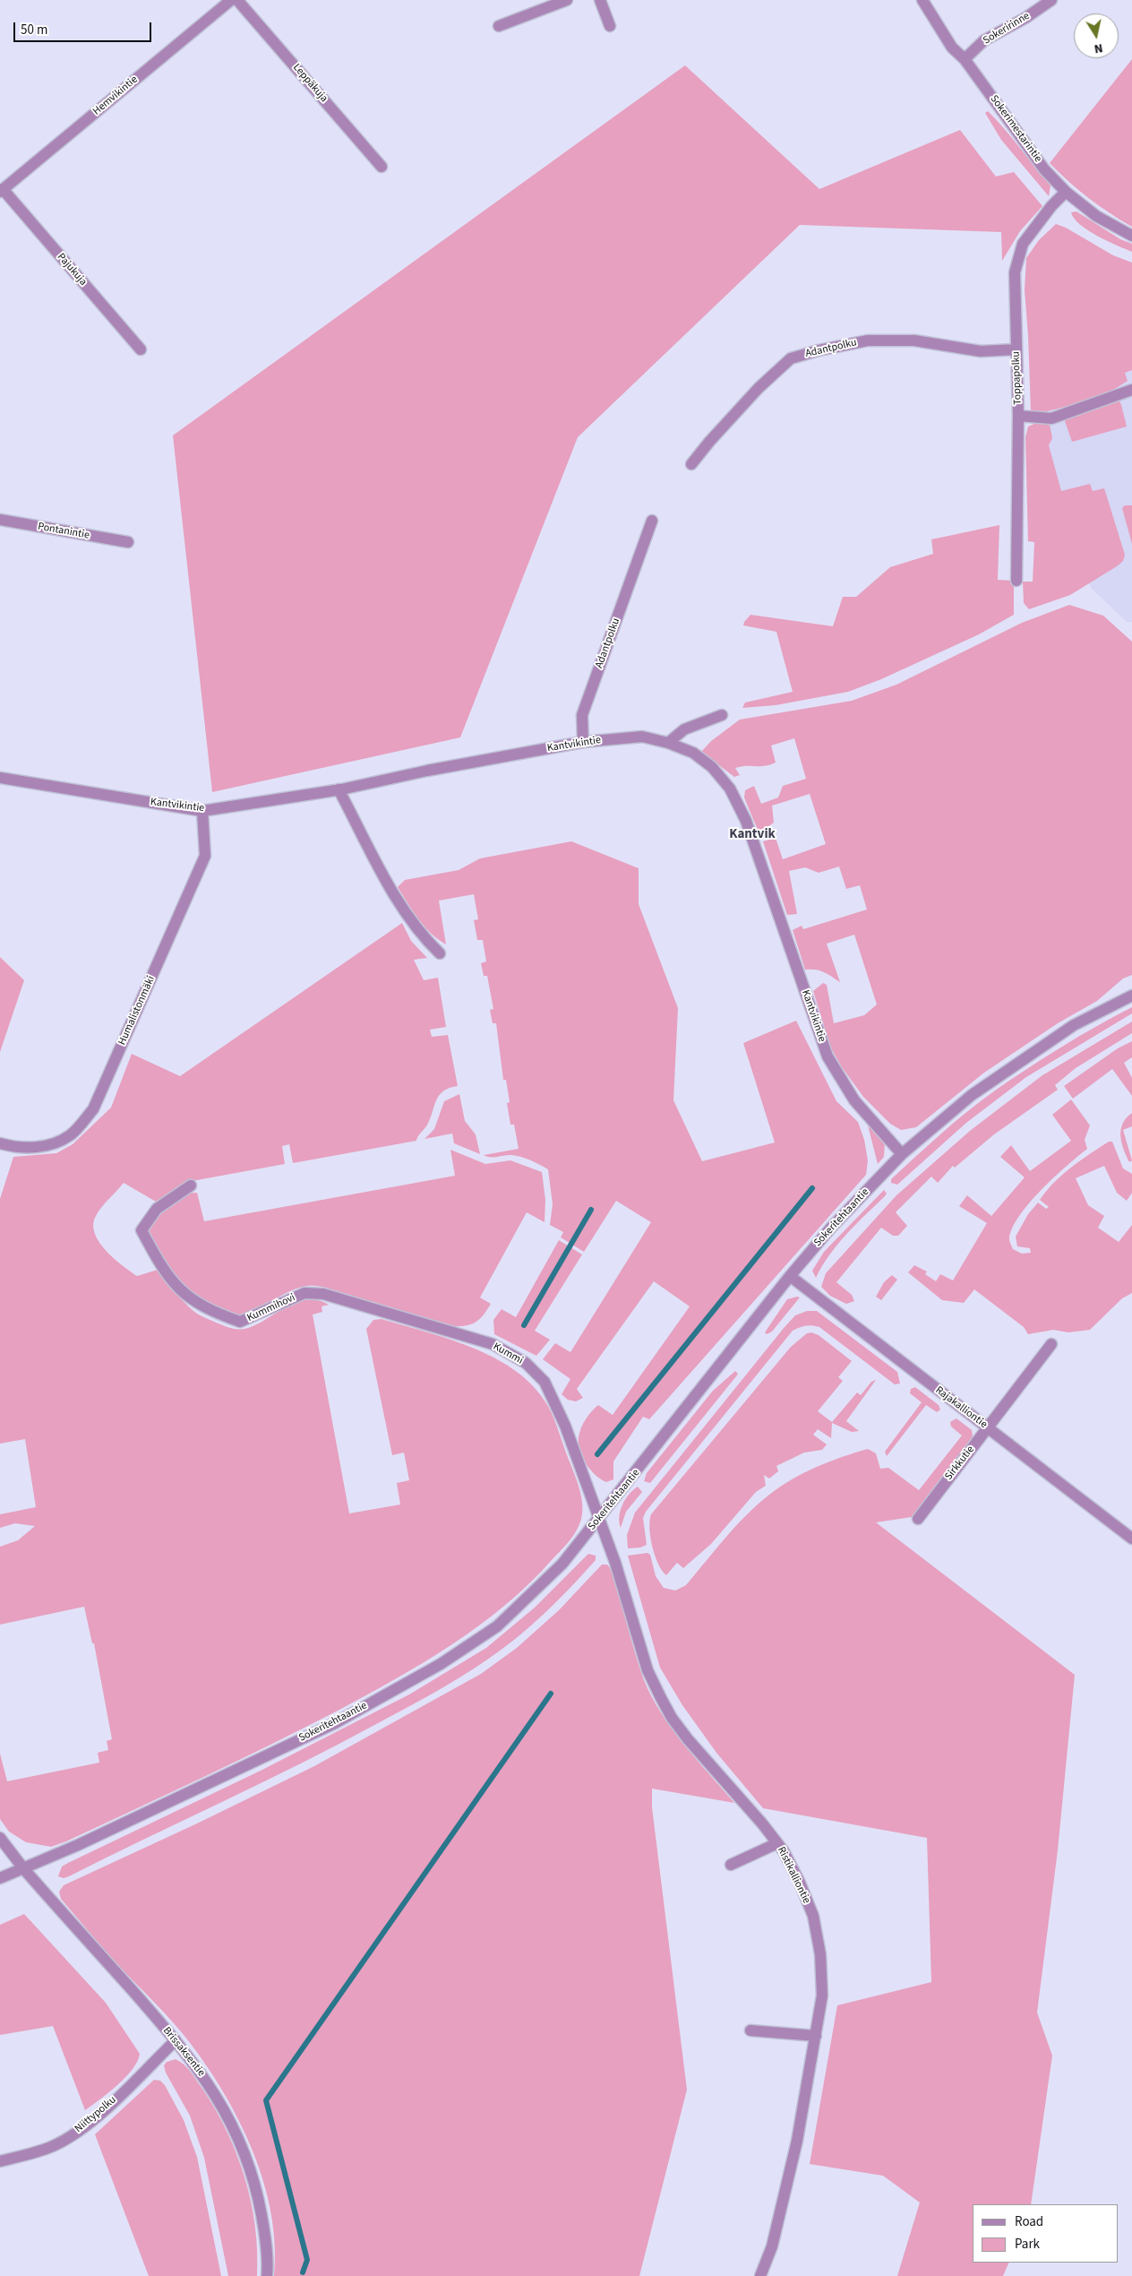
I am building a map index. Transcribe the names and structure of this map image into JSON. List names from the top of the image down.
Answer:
{
  "streets": {
    "street": [
      "Sokeririnne",
      "Leppäkuja",
      "Hemvikintie",
      "Sokerimestarintie",
      "Pajukuja",
      "Adantpolku",
      "Toppapolku",
      "Pontanintie",
      "Kantvikintie",
      "Humalistonmäki",
      "Sokeritehtaantie",
      "Kummihovi",
      "Kummi",
      "Rajakalliontie",
      "Sirkkutie",
      "Ristikalliontie",
      "Brissaksentie",
      "Niittypolku"
    ]
  },
  "crossings": [
    ["Sokeririnne", "Sokerimestarintie"],
    ["Hemvikintie", "Pajukuja"],
    ["Sokerimestarintie", "Toppapolku"],
    ["Adantpolku", "Toppapolku"],
    ["Adantpolku", "Kantvikintie"],
    ["Kantvikintie", "Humalistonmäki"],
    ["Kantvikintie", "Sokeritehtaantie"],
    ["Sokeritehtaantie", "Kummi"],
    ["Sokeritehtaantie", "Rajakalliontie"],
    ["Sokeritehtaantie", "Ristikalliontie"],
    ["Sokeritehtaantie", "Brissaksentie"],
    ["Kummihovi", "Kummi"],
    ["Kummi", "Ristikalliontie"],
    ["Rajakalliontie", "Sirkkutie"],
    ["Brissaksentie", "Niittypolku"]
  ],
  "districts": ["Kantvik"],
  "legend": ["Road", "Park"],
  "scale_bar": "50 m",
  "north": "bottom"
}
